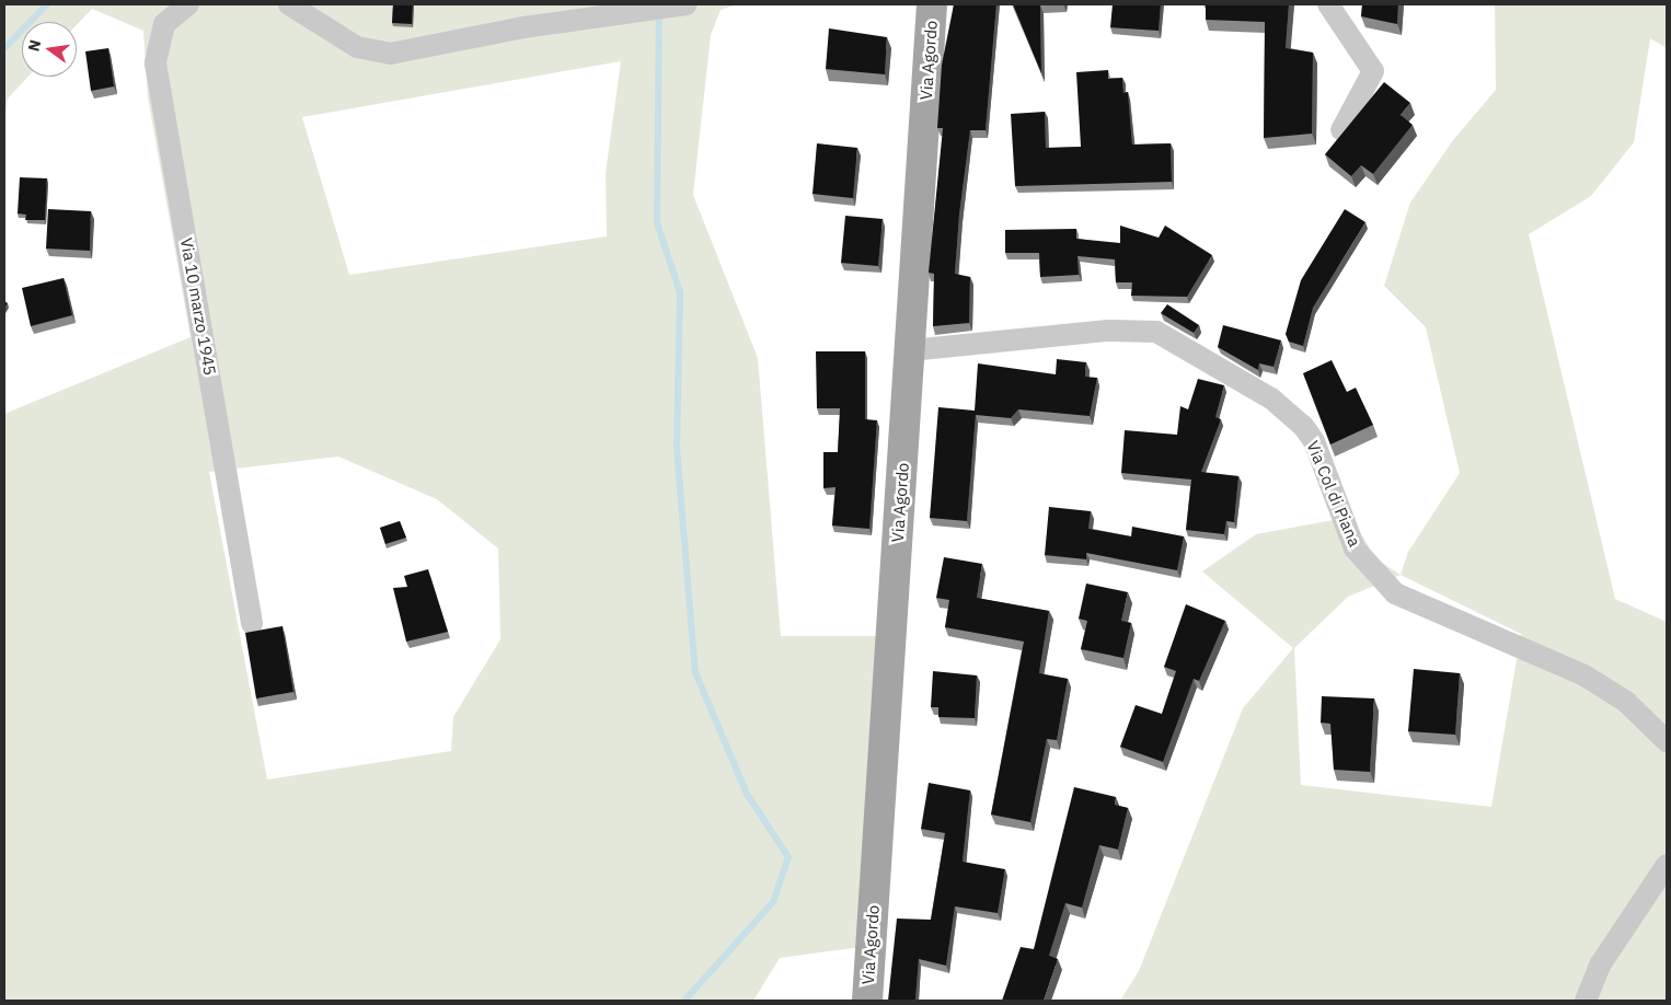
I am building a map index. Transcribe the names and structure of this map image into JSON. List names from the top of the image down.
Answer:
{
  "streets": {
    "main road": ["Via Agordo"],
    "street": ["Via 10 marzo 1945", "Via Col di Piana"]
  },
  "crossings": [
    ["Via Agordo", "Via Col di Piana"]
  ],
  "north": "left"
}
